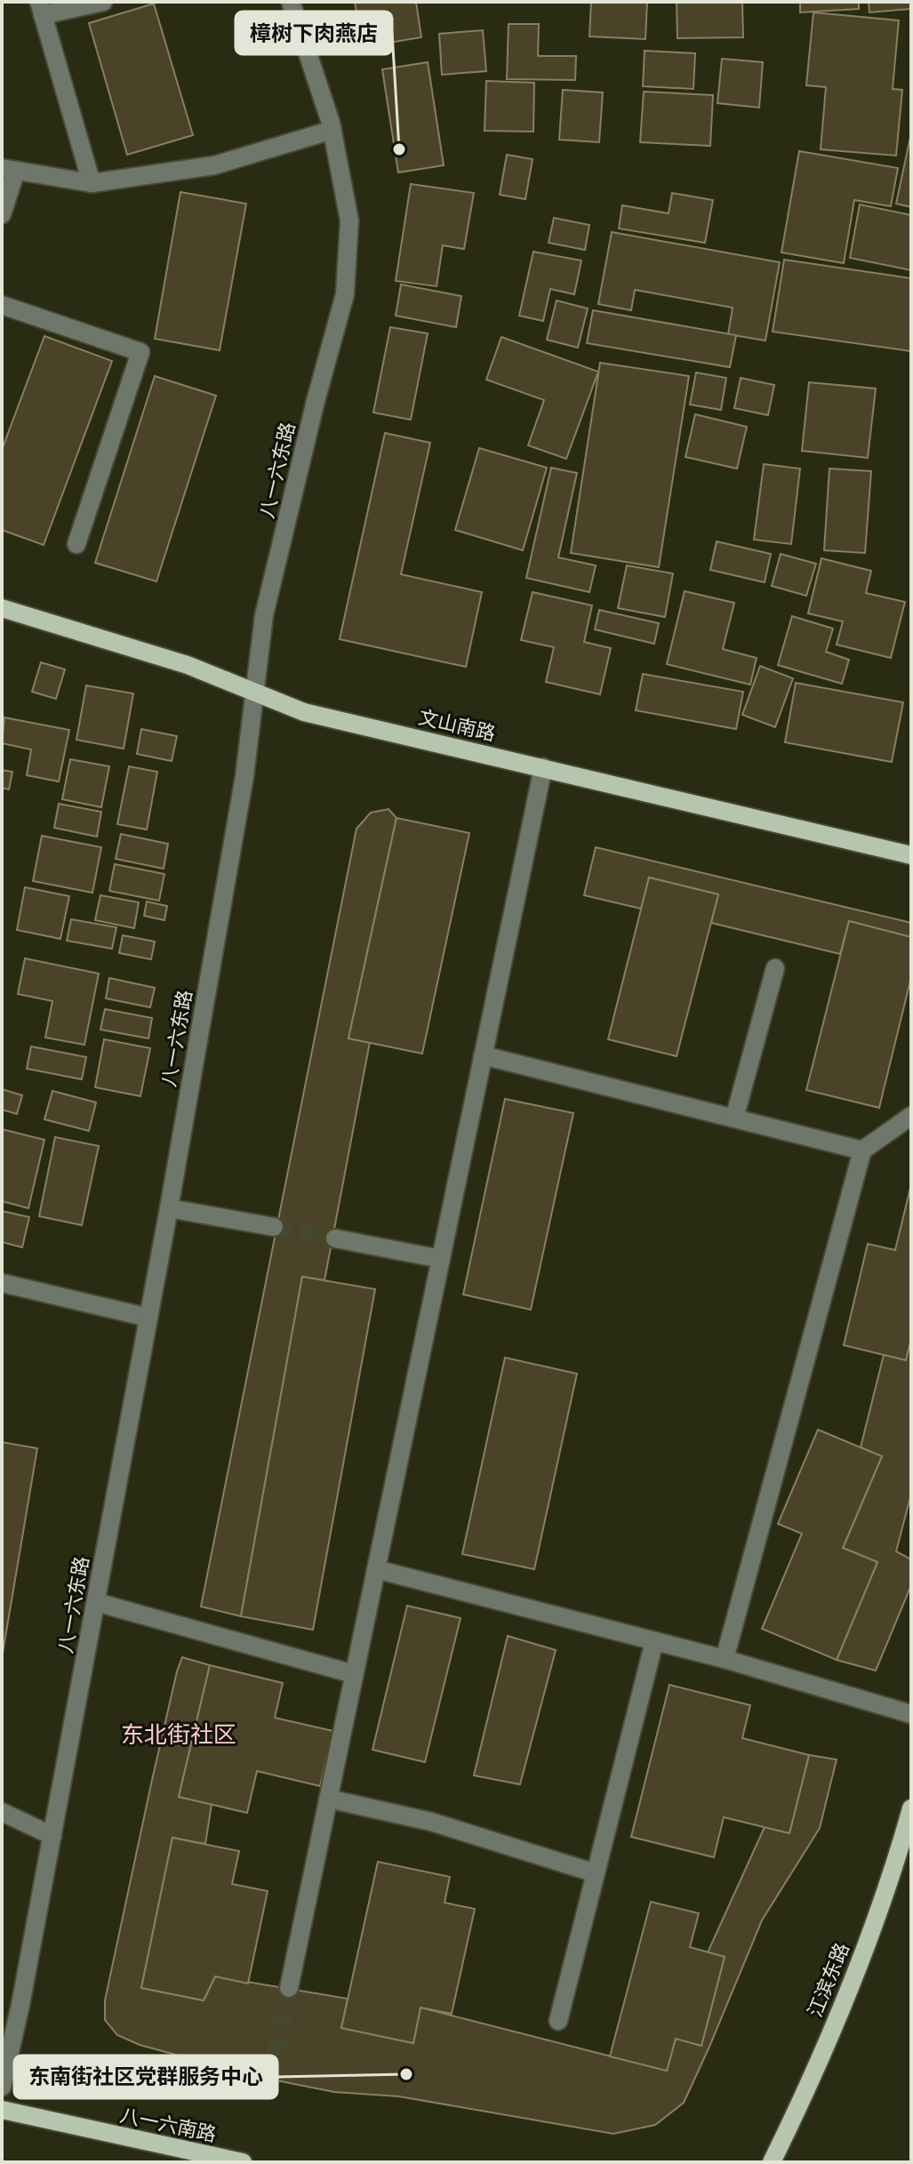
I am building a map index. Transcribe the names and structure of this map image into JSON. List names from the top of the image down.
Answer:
{
  "streets": {
    "main road": ["文山南路", "江滨东路", "八一六南路"],
    "street": ["八一六东路"]
  },
  "crossings": [
    ["八一六东路", "文山南路"]
  ],
  "districts": ["东北街社区"],
  "places": ["樟树下肉燕店", "东南街社区党群服务中心"]
}
